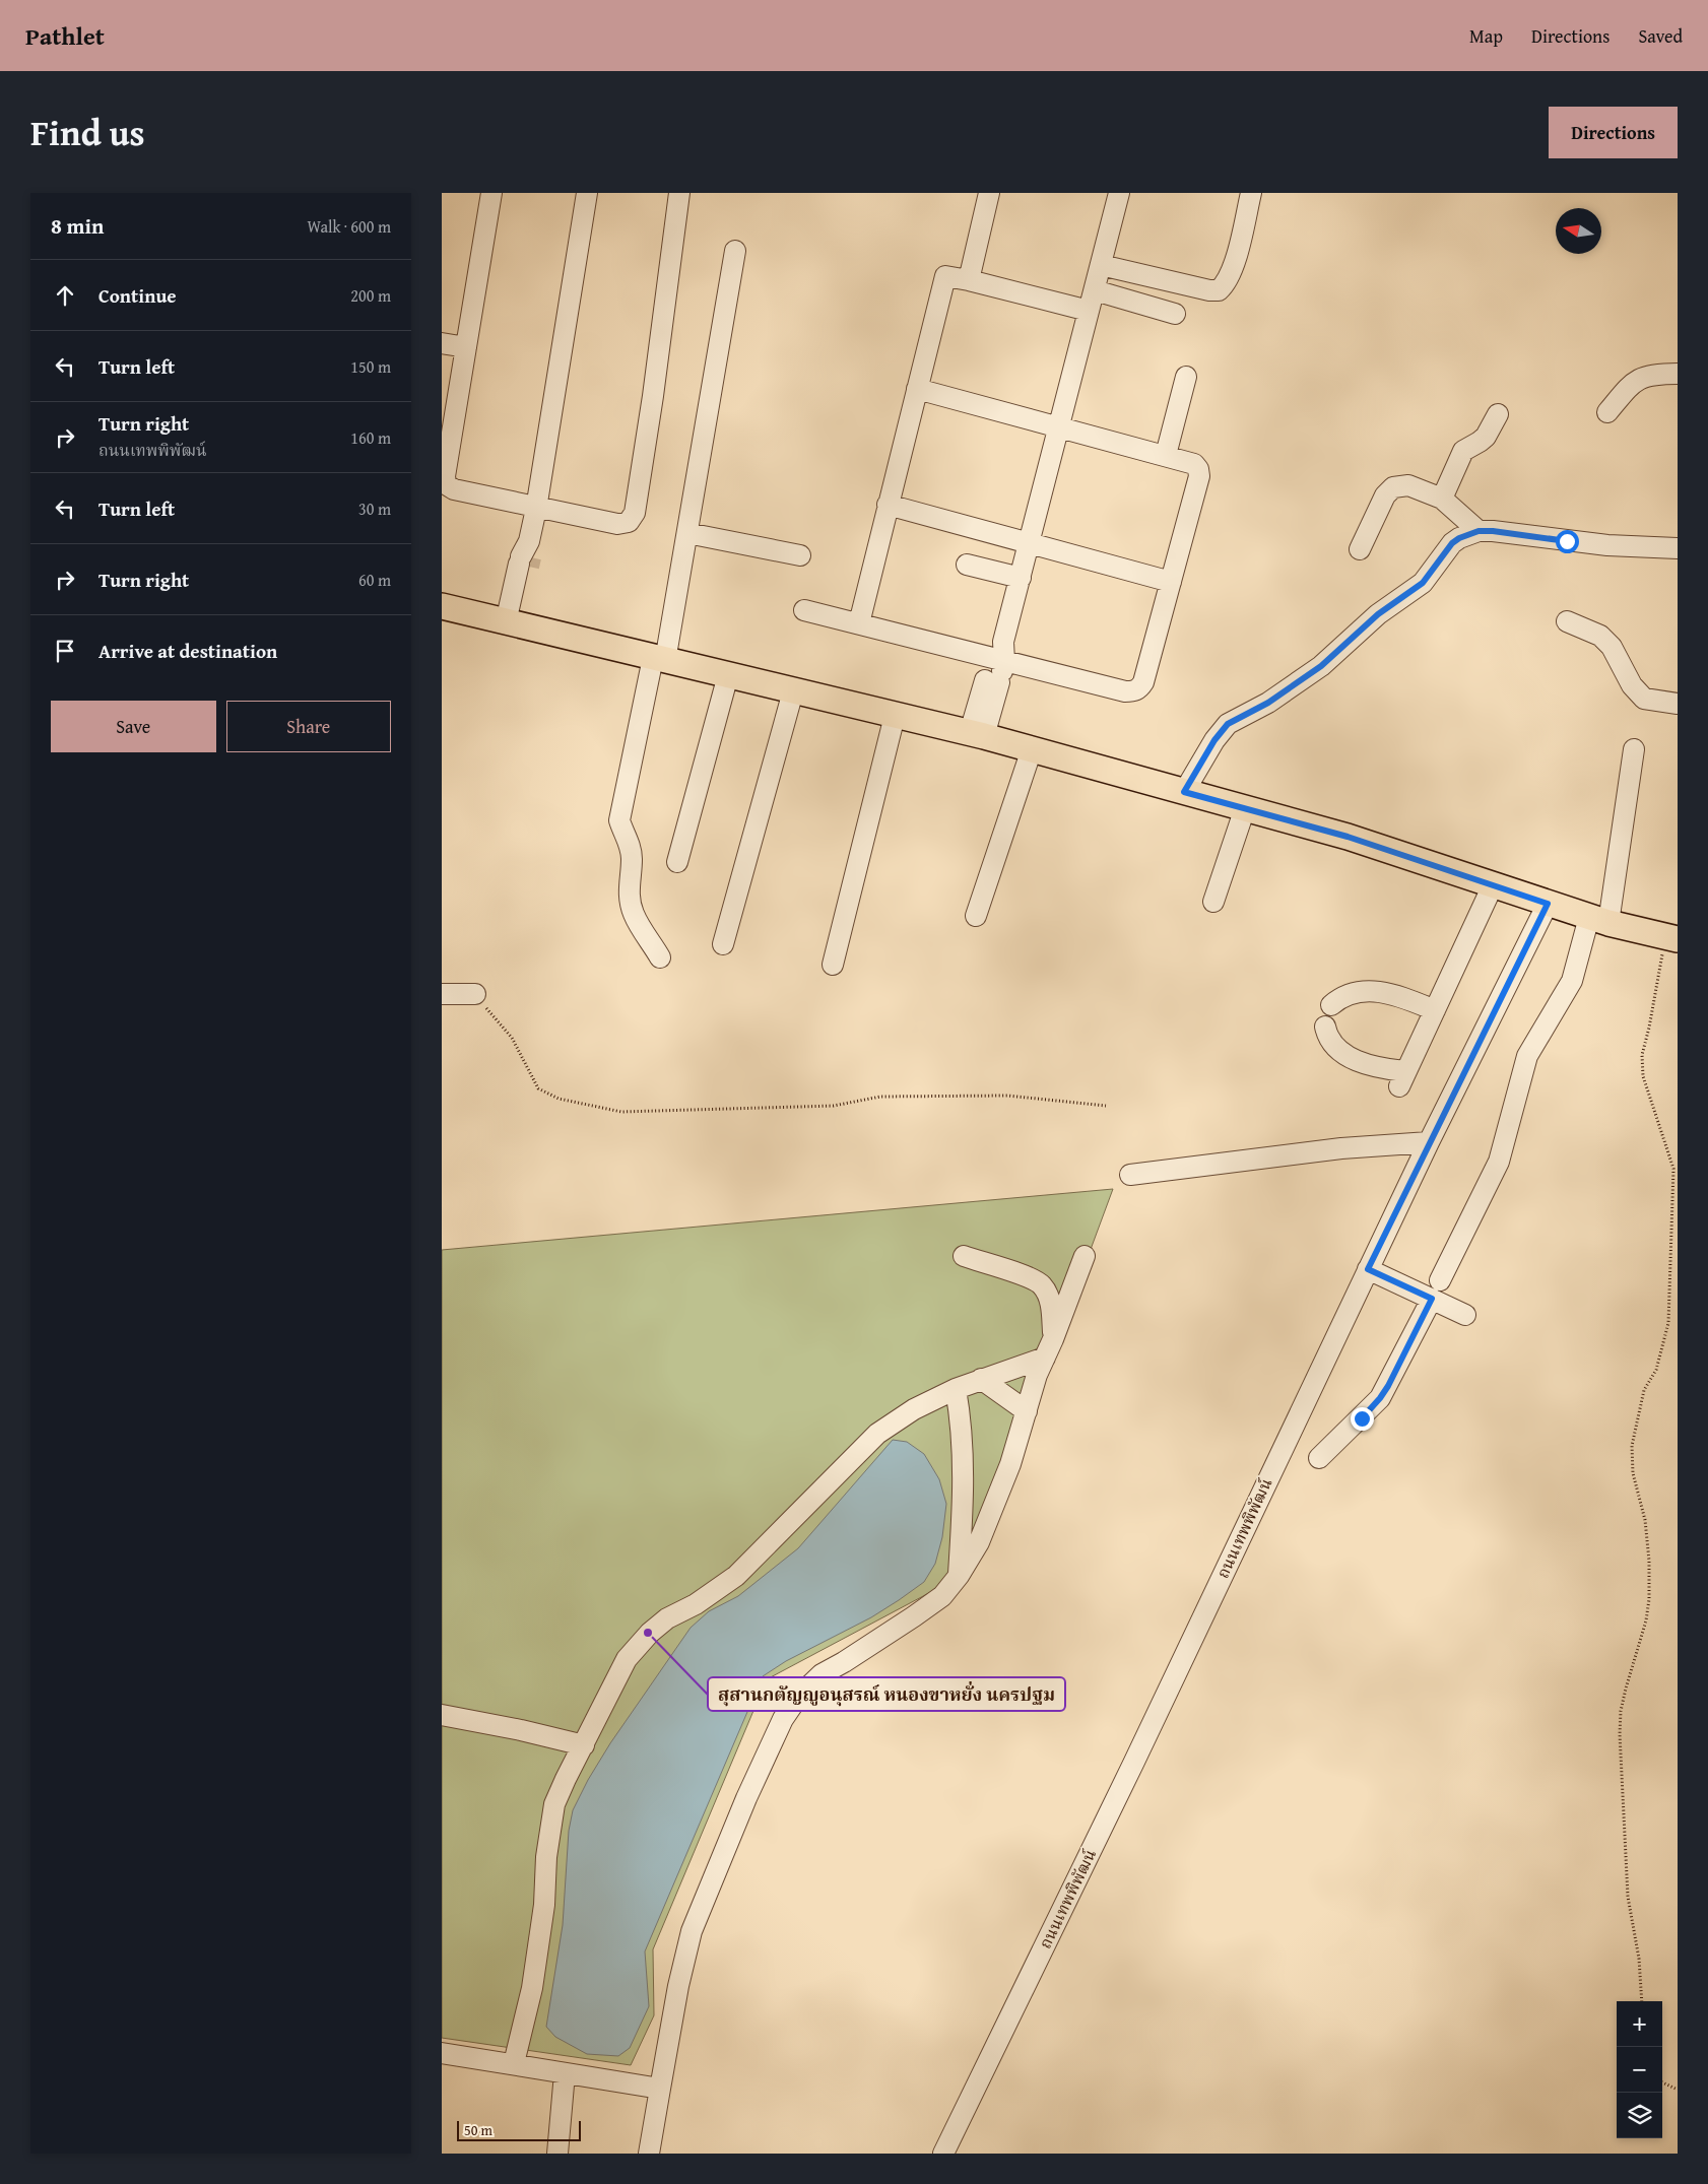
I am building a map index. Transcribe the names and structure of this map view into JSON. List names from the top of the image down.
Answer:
{
  "streets": {
    "street": ["ถนนเทพพิพัฒน์"]
  },
  "places": ["สุสานกตัญญูอนุสรณ์ หนองขาหยั่ง นครปฐม"],
  "scale_bar": "50 m",
  "north": "left",
  "page": {
    "header": "Pathlet",
    "nav": ["Map", "Directions", "Saved"],
    "title": "Find us",
    "buttons": [
      "Directions",
      ["Save", "Share"]
    ],
    "heading": ["8 min", "Walk · 600 m"],
    "list": [
      ["Continue", "200 m"],
      ["Turn left", "150 m"],
      ["Turn right", "ถนนเทพพิพัฒน์", "160 m"],
      ["Turn left", "30 m"],
      ["Turn right", "60 m"],
      "Arrive at destination"
    ],
    "map_buttons": ["+", "−"],
    "scale": "50 m"
  }
}
